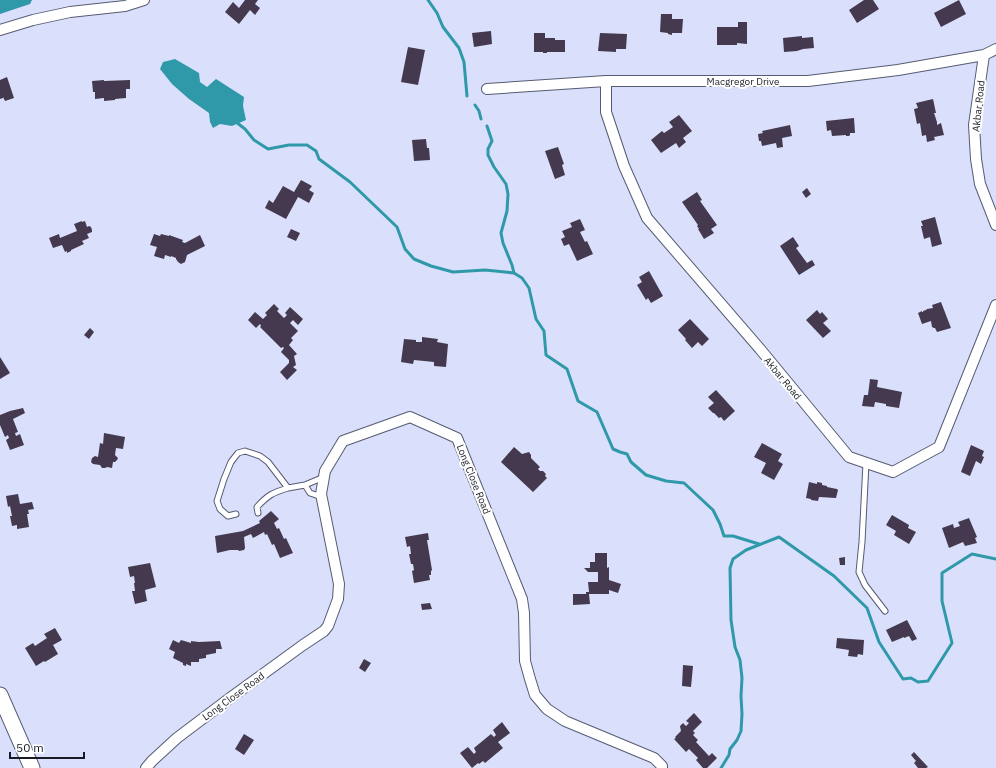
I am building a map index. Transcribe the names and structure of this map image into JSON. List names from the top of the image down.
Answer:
{
  "streets": {
    "street": ["Macgregor Drive", "Akbar Road", "Long Close Road"]
  },
  "crossings": [
    ["Macgregor Drive", "Akbar Road"]
  ],
  "scale_bar": "50 m"
}
